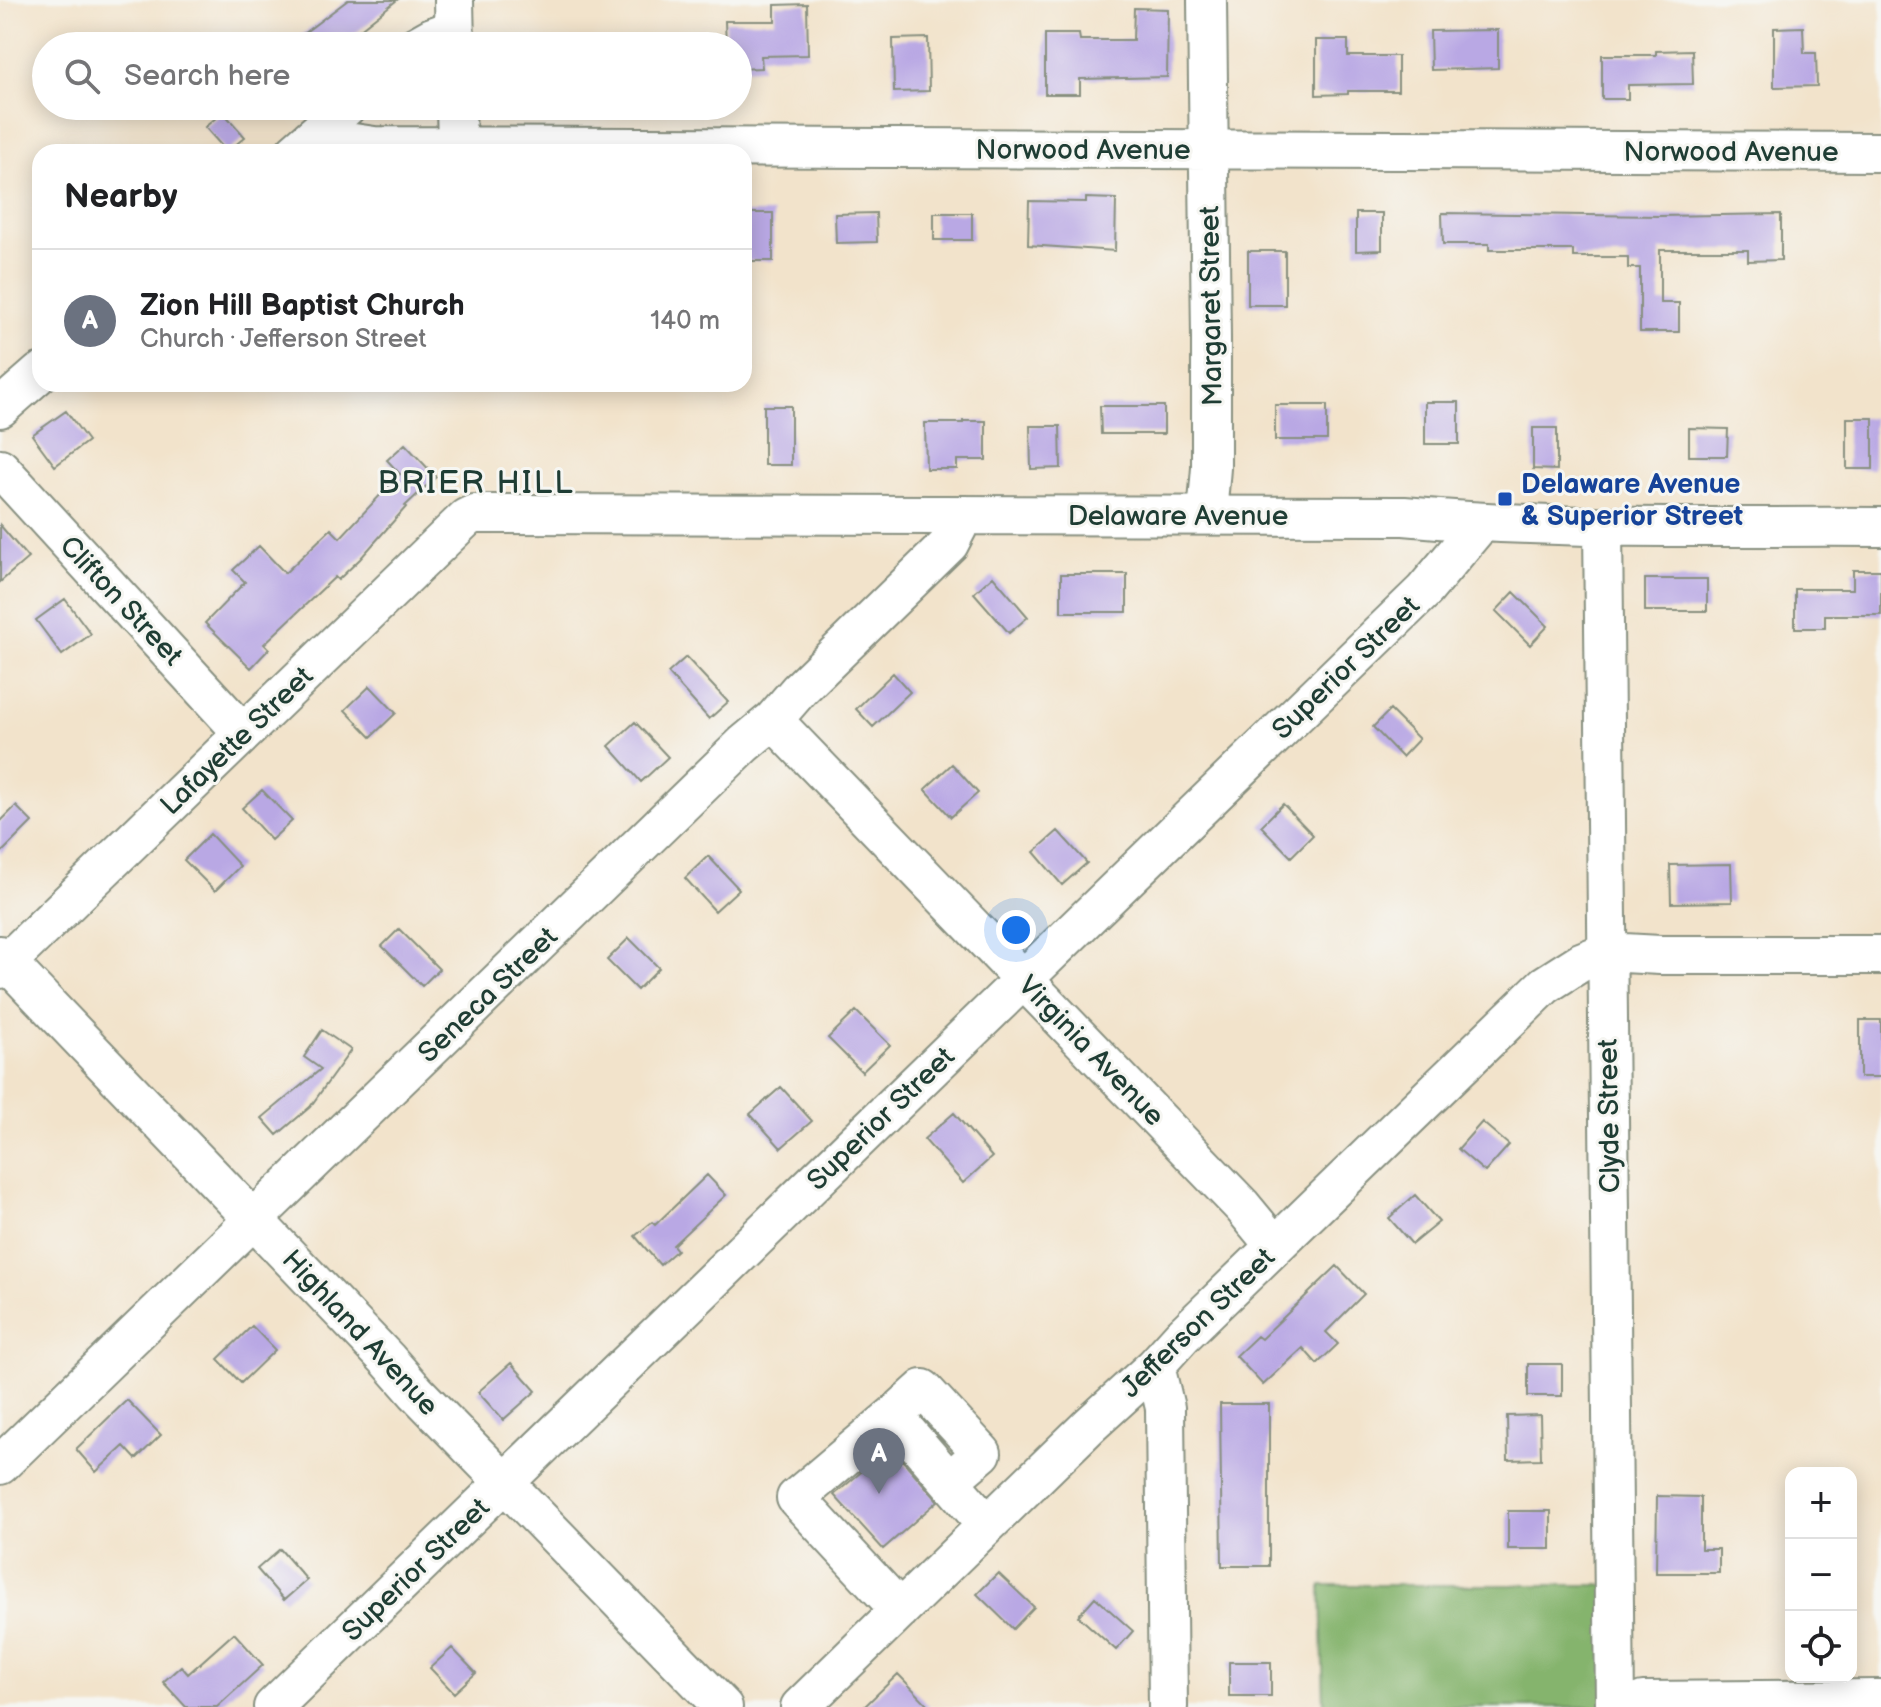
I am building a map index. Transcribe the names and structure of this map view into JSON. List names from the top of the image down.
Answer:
{
  "streets": {
    "street": [
      "Norwood Avenue",
      "Margaret Street",
      "Delaware Avenue",
      "Clifton Street",
      "Superior Street",
      "Lafayette Street",
      "Seneca Street",
      "Virginia Avenue",
      "Clyde Street",
      "Jefferson Street",
      "Highland Avenue"
    ]
  },
  "crossings": [
    ["Norwood Avenue", "Margaret Street"],
    ["Margaret Street", "Delaware Avenue"],
    ["Delaware Avenue", "Superior Street"],
    ["Delaware Avenue", "Lafayette Street"],
    ["Delaware Avenue", "Seneca Street"],
    ["Delaware Avenue", "Clyde Street"],
    ["Clifton Street", "Lafayette Street"],
    ["Superior Street", "Virginia Avenue"],
    ["Superior Street", "Highland Avenue"],
    ["Lafayette Street", "Highland Avenue"],
    ["Seneca Street", "Virginia Avenue"],
    ["Seneca Street", "Highland Avenue"],
    ["Virginia Avenue", "Jefferson Street"],
    ["Clyde Street", "Jefferson Street"]
  ],
  "districts": ["BRIER HILL"],
  "places": {
    "transit": ["Delaware Avenue & Superior Street"]
  },
  "page": {
    "search": "Search here",
    "heading": "Nearby",
    "list": [
      {
        "mark": "A",
        "name": "Zion Hill Baptist Church",
        "note": "Church · Jefferson Street",
        "value": "140 m"
      }
    ],
    "pins": "A",
    "map_buttons": ["+", "−"]
  }
}
